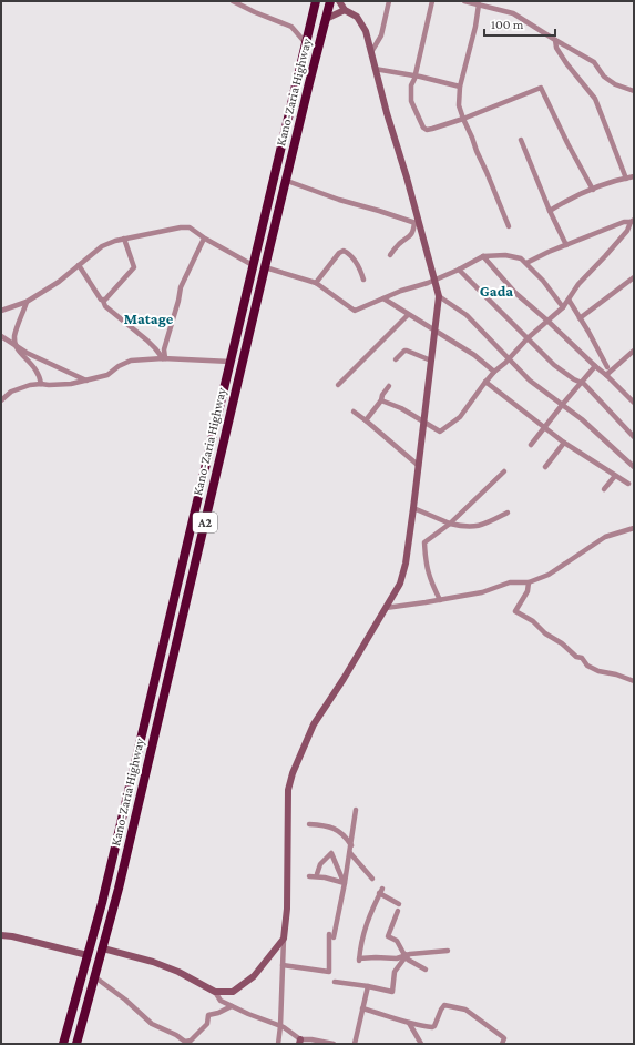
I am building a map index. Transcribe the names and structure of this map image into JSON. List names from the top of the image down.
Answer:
{
  "streets": {
    "highway": ["Kano-Zaria Highway", "A2"]
  },
  "districts": ["Gada", "Matage"],
  "scale_bar": "100 m"
}
